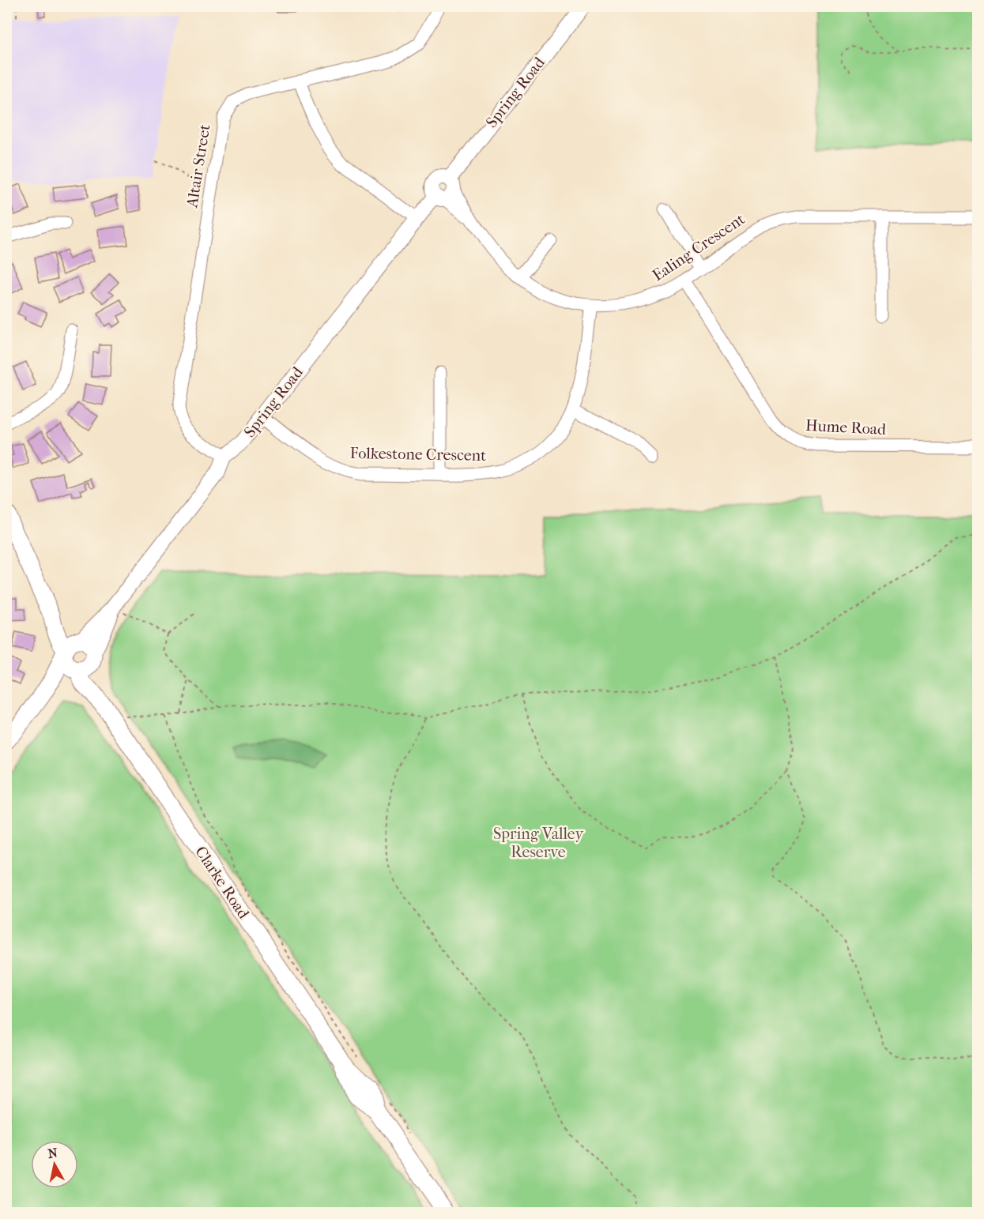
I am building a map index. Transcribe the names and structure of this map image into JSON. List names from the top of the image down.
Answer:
{
  "streets": {
    "main road": ["Spring Road", "Clarke Road"],
    "street": [
      "Altair Street",
      "Ealing Crescent",
      "Hume Road",
      "Folkestone Crescent"
    ]
  },
  "crossings": [
    ["Spring Road", "Altair Street"],
    ["Spring Road", "Ealing Crescent"],
    ["Spring Road", "Folkestone Crescent"],
    ["Spring Road", "Clarke Road"],
    ["Ealing Crescent", "Hume Road"],
    ["Ealing Crescent", "Folkestone Crescent"]
  ],
  "parks": ["Spring Valley Reserve"],
  "north": "top"
}
